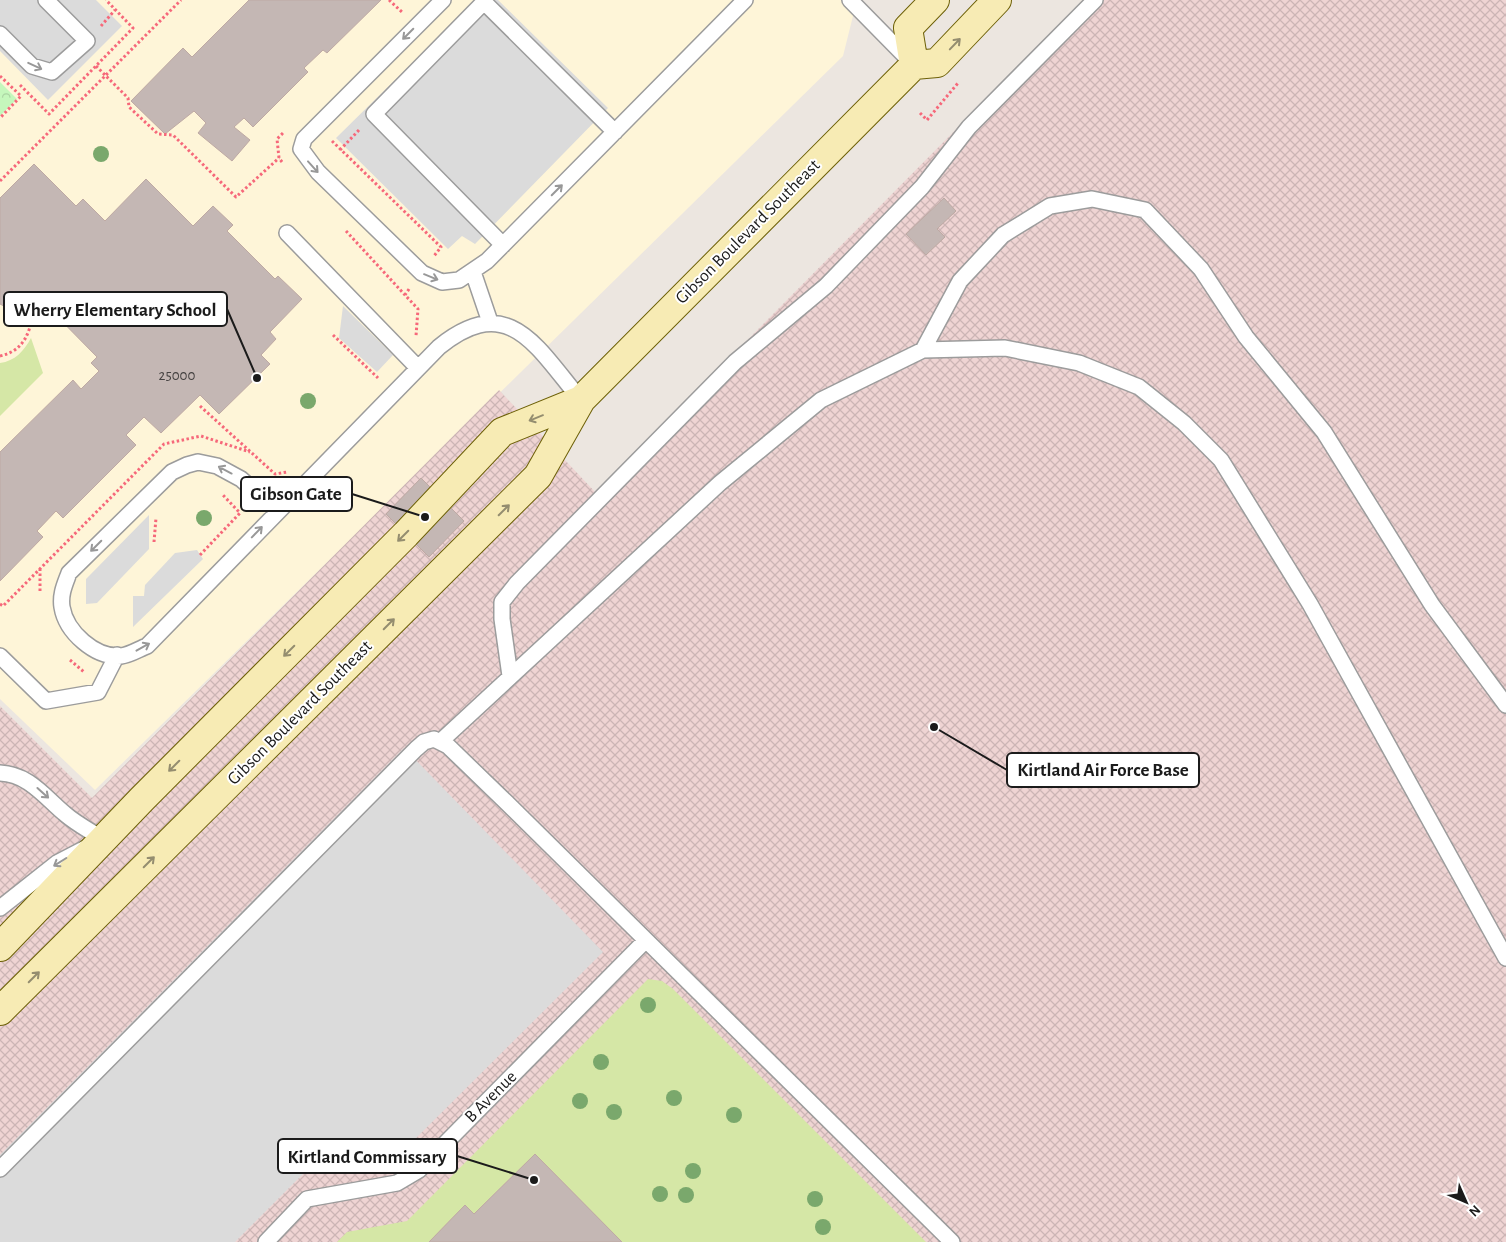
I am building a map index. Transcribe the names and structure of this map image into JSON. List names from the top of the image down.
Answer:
{
  "streets": {
    "main road": ["Gibson Boulevard Southeast"],
    "lane": ["B Avenue"]
  },
  "places": [
    "Wherry Elementary School",
    "Gibson Gate",
    "Kirtland Air Force Base",
    "Kirtland Commissary"
  ],
  "house_numbers": ["25000"],
  "north": "bottom right"
}
